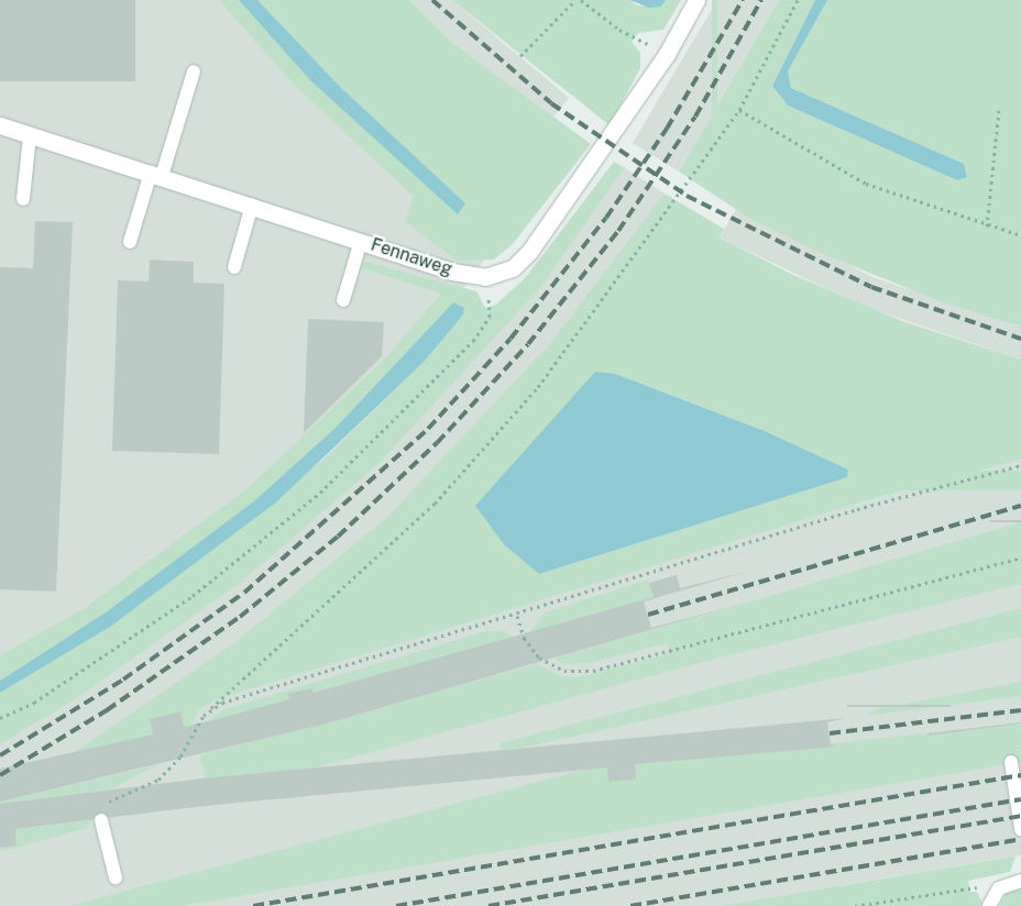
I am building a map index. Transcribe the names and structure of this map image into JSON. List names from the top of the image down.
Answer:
{
  "streets": {
    "street": ["Fennaweg"]
  }
}
